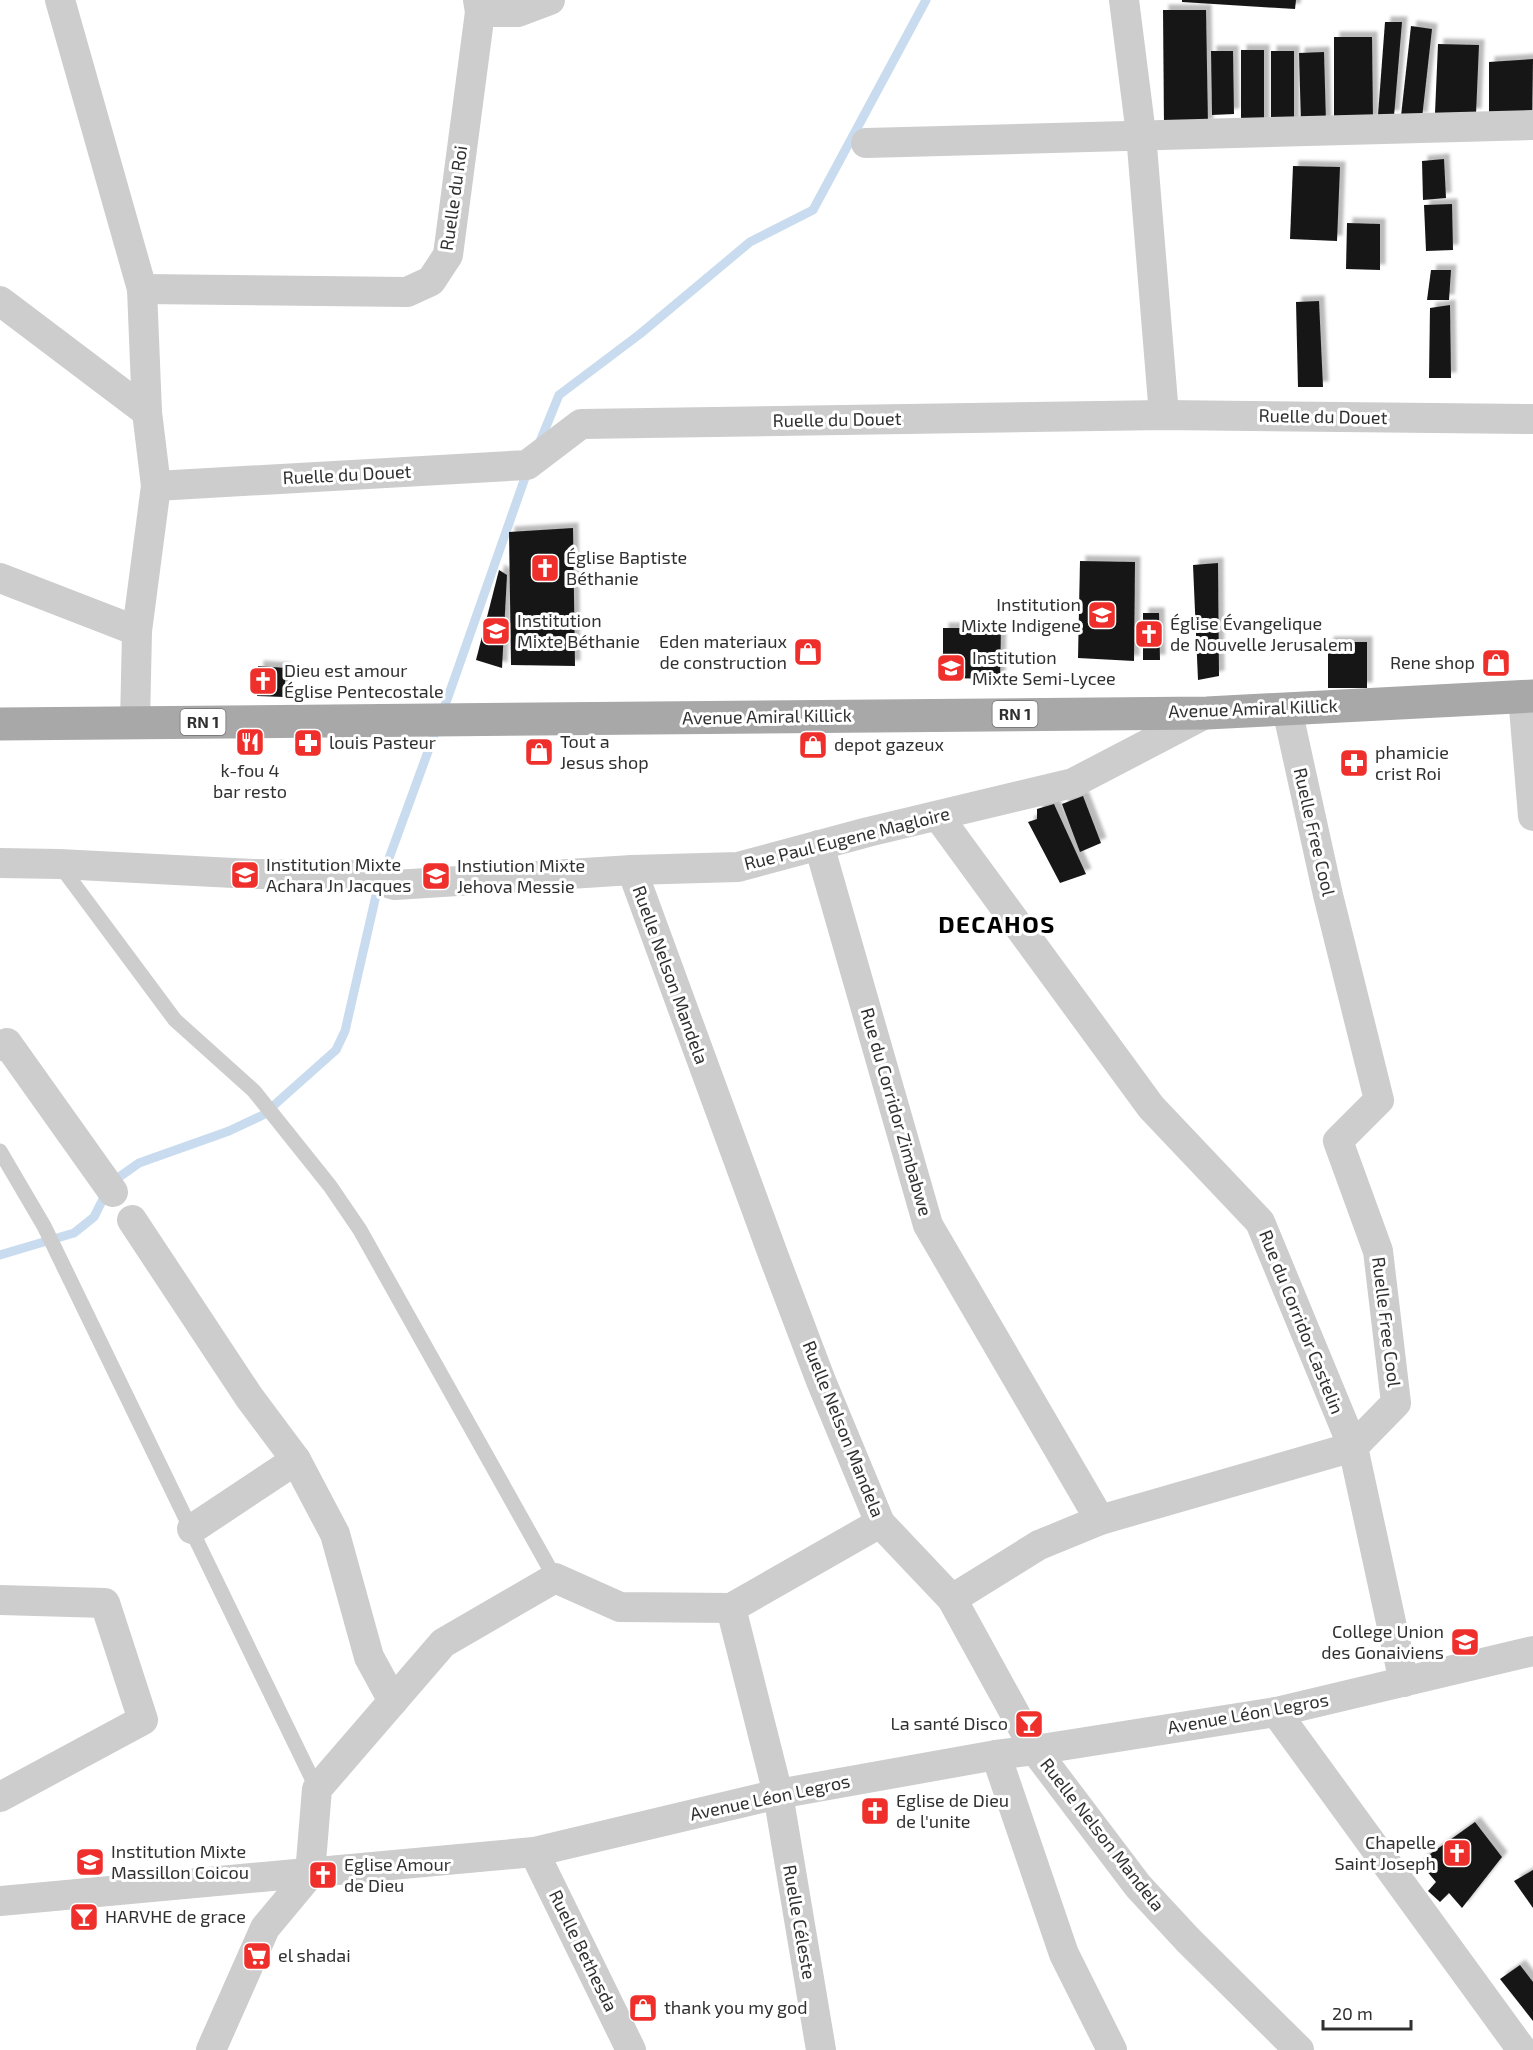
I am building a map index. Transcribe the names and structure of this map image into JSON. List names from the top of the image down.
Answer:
{
  "streets": {
    "main road": ["Avenue Amiral Killick", "RN 1"],
    "street": [
      "Ruelle du Roi",
      "Ruelle du Douet",
      "Ruelle Free Cool",
      "Rue Paul Eugene Magloire",
      "Ruelle Nelson Mandela",
      "Rue du Corridor Zimbabwe",
      "Rue du Corridor Castelin",
      "Avenue Léon Legros",
      "Ruelle Céleste",
      "Ruelle Bethesda"
    ]
  },
  "crossings": [
    ["Avenue Amiral Killick", "Ruelle Free Cool"],
    ["Avenue Amiral Killick", "Rue Paul Eugene Magloire"],
    ["Ruelle Free Cool", "Ruelle Nelson Mandela"],
    ["Ruelle Free Cool", "Rue du Corridor Zimbabwe"],
    ["Ruelle Free Cool", "Rue du Corridor Castelin"],
    ["Rue Paul Eugene Magloire", "Ruelle Nelson Mandela"],
    ["Rue Paul Eugene Magloire", "Rue du Corridor Zimbabwe"],
    ["Rue Paul Eugene Magloire", "Rue du Corridor Castelin"],
    ["Ruelle Nelson Mandela", "Avenue Léon Legros"],
    ["Rue du Corridor Castelin", "Avenue Léon Legros"],
    ["Avenue Léon Legros", "Ruelle Céleste"],
    ["Avenue Léon Legros", "Ruelle Bethesda"]
  ],
  "districts": ["DECAHOS"],
  "places": {
    "church": [
      "Église Baptiste Béthanie",
      "Église Évangelique de Nouvelle Jerusalem",
      "Dieu est amour Église Pentecostale",
      "Eglise de Dieu de l'unite",
      "Chapelle Saint Joseph",
      "Eglise Amour de Dieu"
    ],
    "school or university": [
      "Institution Mixte Indigene",
      "Institution Mixte Béthanie",
      "Institution Mixte Semi-Lycee",
      "Institution Mixte Achara Jn Jacques",
      "Instiution Mixte Jehova Messie",
      "College Union des Gonaiviens",
      "Institution Mixte Massillon Coicou"
    ],
    "shop": [
      "Eden materiaux de construction",
      "Rene shop",
      "depot gazeux",
      "Tout a Jesus shop",
      "thank you my god"
    ],
    "restaurant": ["k-fou 4 bar resto"],
    "pharmacy": ["louis Pasteur", "phamicie crist Roi"],
    "bar": ["La santé Disco", "HARVHE de grace"],
    "supermarket": ["el shadai"]
  },
  "scale_bar": "20 m"
}
